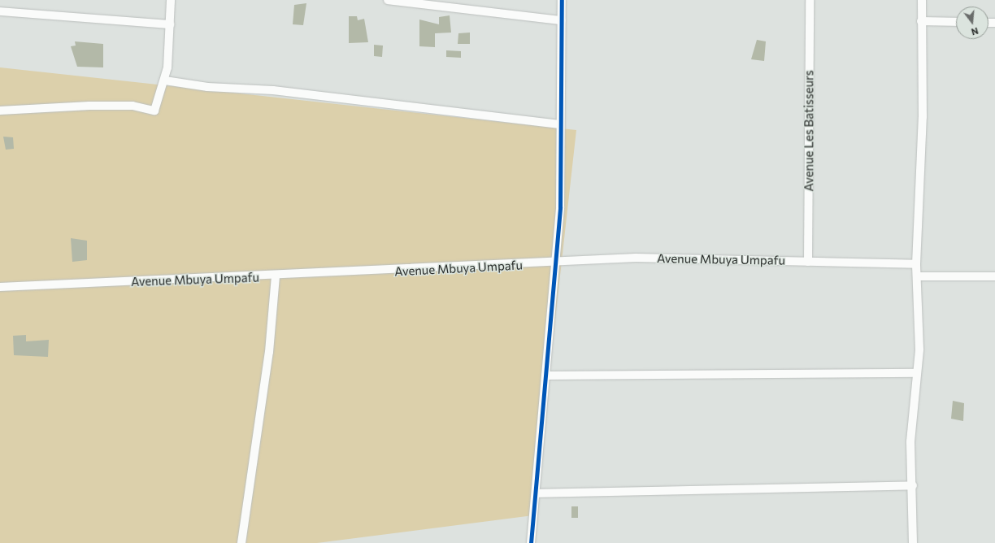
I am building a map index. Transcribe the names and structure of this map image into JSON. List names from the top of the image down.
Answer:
{
  "streets": {
    "street": ["Avenue Les Batisseurs", "Avenue Mbuya Umpafu"]
  },
  "crossings": [
    ["Avenue Les Batisseurs", "Avenue Mbuya Umpafu"]
  ],
  "north": "bottom"
}
